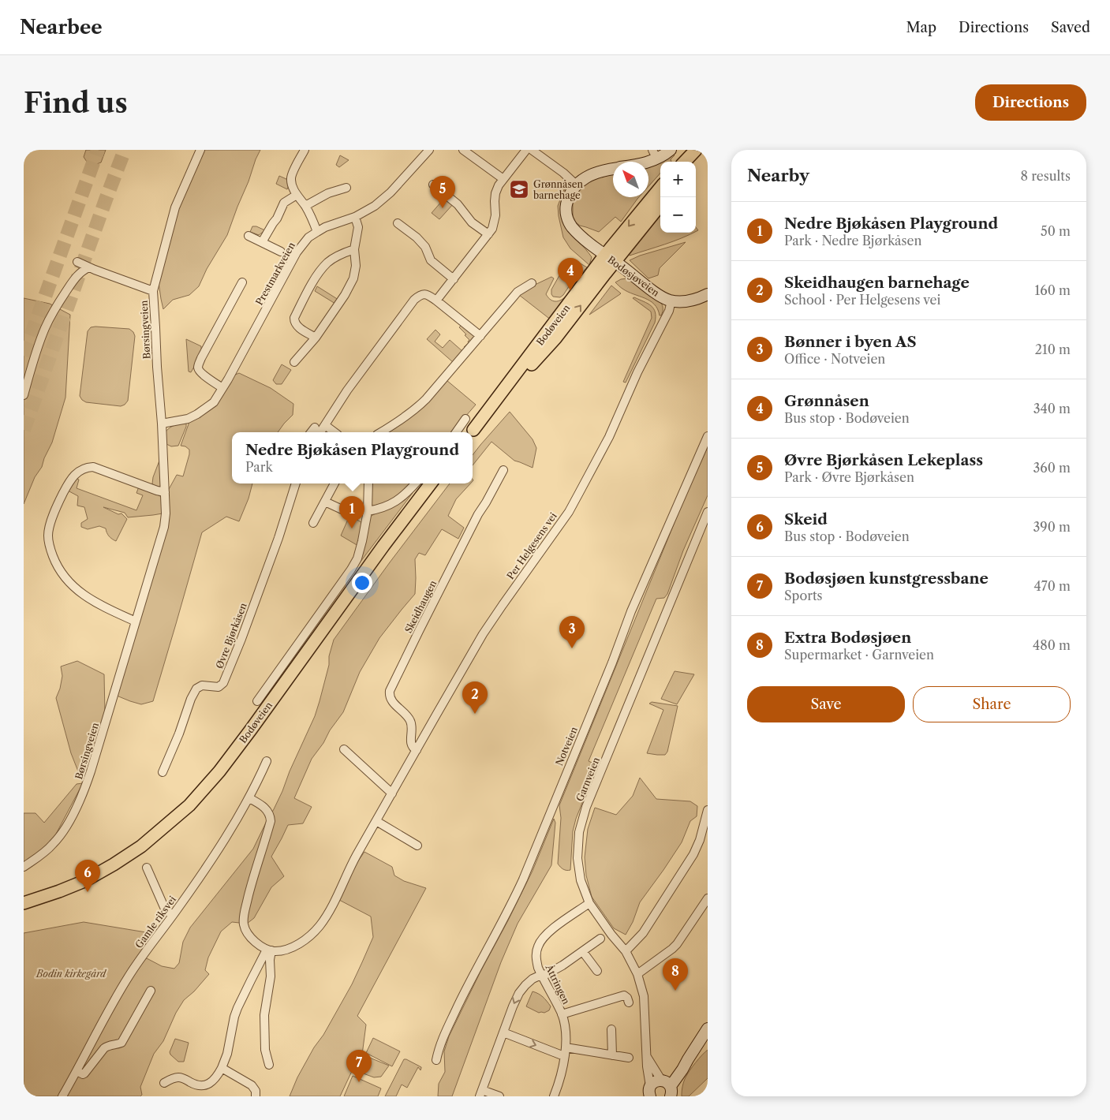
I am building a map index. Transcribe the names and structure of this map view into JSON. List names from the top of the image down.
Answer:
{
  "streets": {
    "main road": ["Bodøveien"],
    "street": [
      "Prestmarkveien",
      "Bodøsjøveien",
      "Børsingveien",
      "Per Helgesens vei",
      "Skeidhaugen",
      "Øvre Bjørkåsen",
      "Notveien",
      "Garnveien",
      "Gamle riksvei",
      "Åttringen"
    ]
  },
  "crossings": [
    ["Prestmarkveien", "Børsingveien"],
    ["Bodøsjøveien", "Bodøveien"],
    ["Bodøsjøveien", "Per Helgesens vei"],
    ["Per Helgesens vei", "Skeidhaugen"],
    ["Garnveien", "Åttringen"]
  ],
  "parks": ["Bodin kirkegård"],
  "places": {
    "school or university": ["Grønnåsen barnehage"]
  },
  "north": "top left",
  "page": {
    "header": "Nearbee",
    "nav": ["Map", "Directions", "Saved"],
    "buttons": [
      "Directions",
      ["Save", "Share"]
    ],
    "title": "Find us",
    "heading": ["Nearby", "8 results"],
    "map_buttons": ["+", "−"],
    "pins": [
      "5",
      "4",
      "1",
      "3",
      "2",
      "6",
      "8",
      "7"
    ],
    "list": [
      {
        "mark": "1",
        "name": "Nedre Bjøkåsen Playground",
        "note": "Park · Nedre Bjørkåsen",
        "value": "50 m"
      },
      {
        "mark": "2",
        "name": "Skeidhaugen barnehage",
        "note": "School · Per Helgesens vei",
        "value": "160 m"
      },
      {
        "mark": "3",
        "name": "Bønner i byen AS",
        "note": "Office · Notveien",
        "value": "210 m"
      },
      {
        "mark": "4",
        "name": "Grønnåsen",
        "note": "Bus stop · Bodøveien",
        "value": "340 m"
      },
      {
        "mark": "5",
        "name": "Øvre Bjørkåsen Lekeplass",
        "note": "Park · Øvre Bjørkåsen",
        "value": "360 m"
      },
      {
        "mark": "6",
        "name": "Skeid",
        "note": "Bus stop · Bodøveien",
        "value": "390 m"
      },
      {
        "mark": "7",
        "name": "Bodøsjøen kunstgressbane",
        "note": "Sports",
        "value": "470 m"
      },
      {
        "mark": "8",
        "name": "Extra Bodøsjøen",
        "note": "Supermarket · Garnveien",
        "value": "480 m"
      }
    ],
    "popup": ["Nedre Bjøkåsen Playground", "Park"]
  }
}
